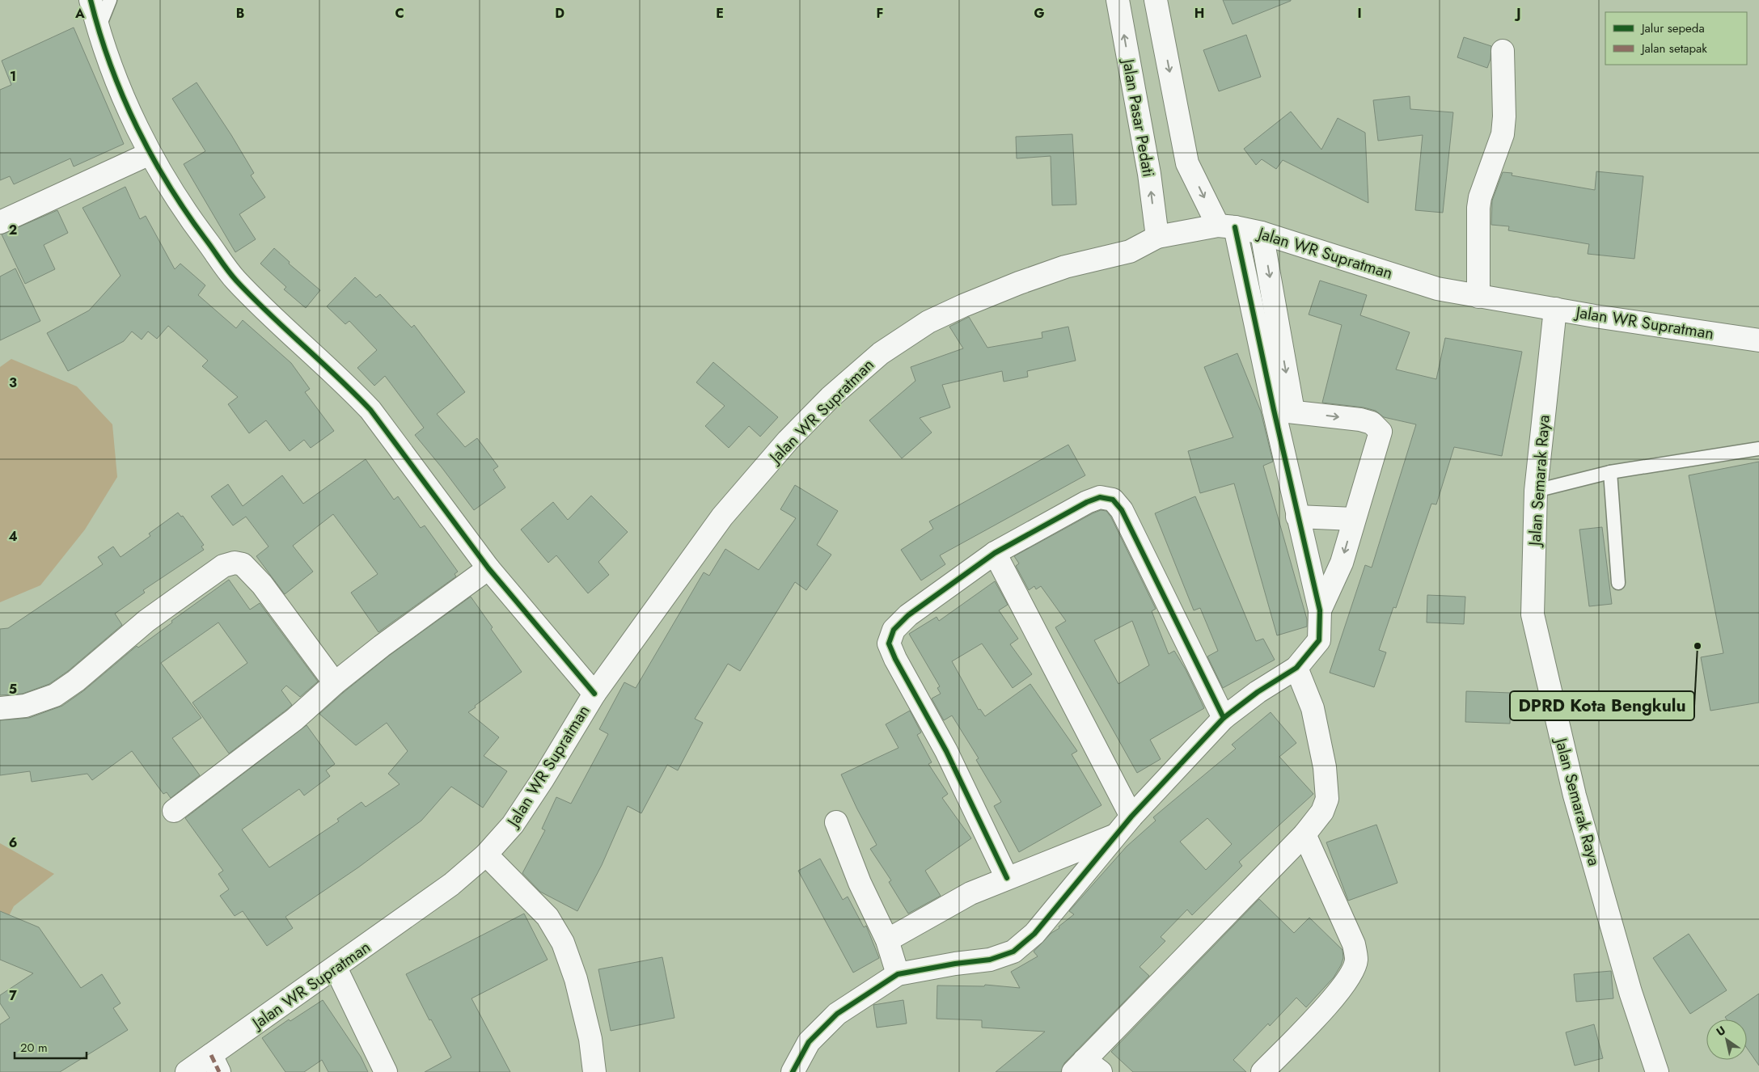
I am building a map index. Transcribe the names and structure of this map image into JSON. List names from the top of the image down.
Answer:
{
  "streets": {
    "main road": ["Jalan Pasar Pedati", "Jalan WR Supratman", "Jalan Semarak Raya"]
  },
  "crossings": [
    ["Jalan Pasar Pedati", "Jalan WR Supratman"],
    ["Jalan WR Supratman", "Jalan Semarak Raya"]
  ],
  "places": ["DPRD Kota Bengkulu"],
  "legend": ["Jalur sepeda", "Jalan setapak"],
  "scale_bar": "20 m",
  "north": "top left",
  "grid": {
    "columns": [
      "A",
      "B",
      "C",
      "D",
      "E",
      "F",
      "G",
      "H",
      "I",
      "J"
    ],
    "rows": [
      "1",
      "2",
      "3",
      "4",
      "5",
      "6",
      "7"
    ]
  }
}
